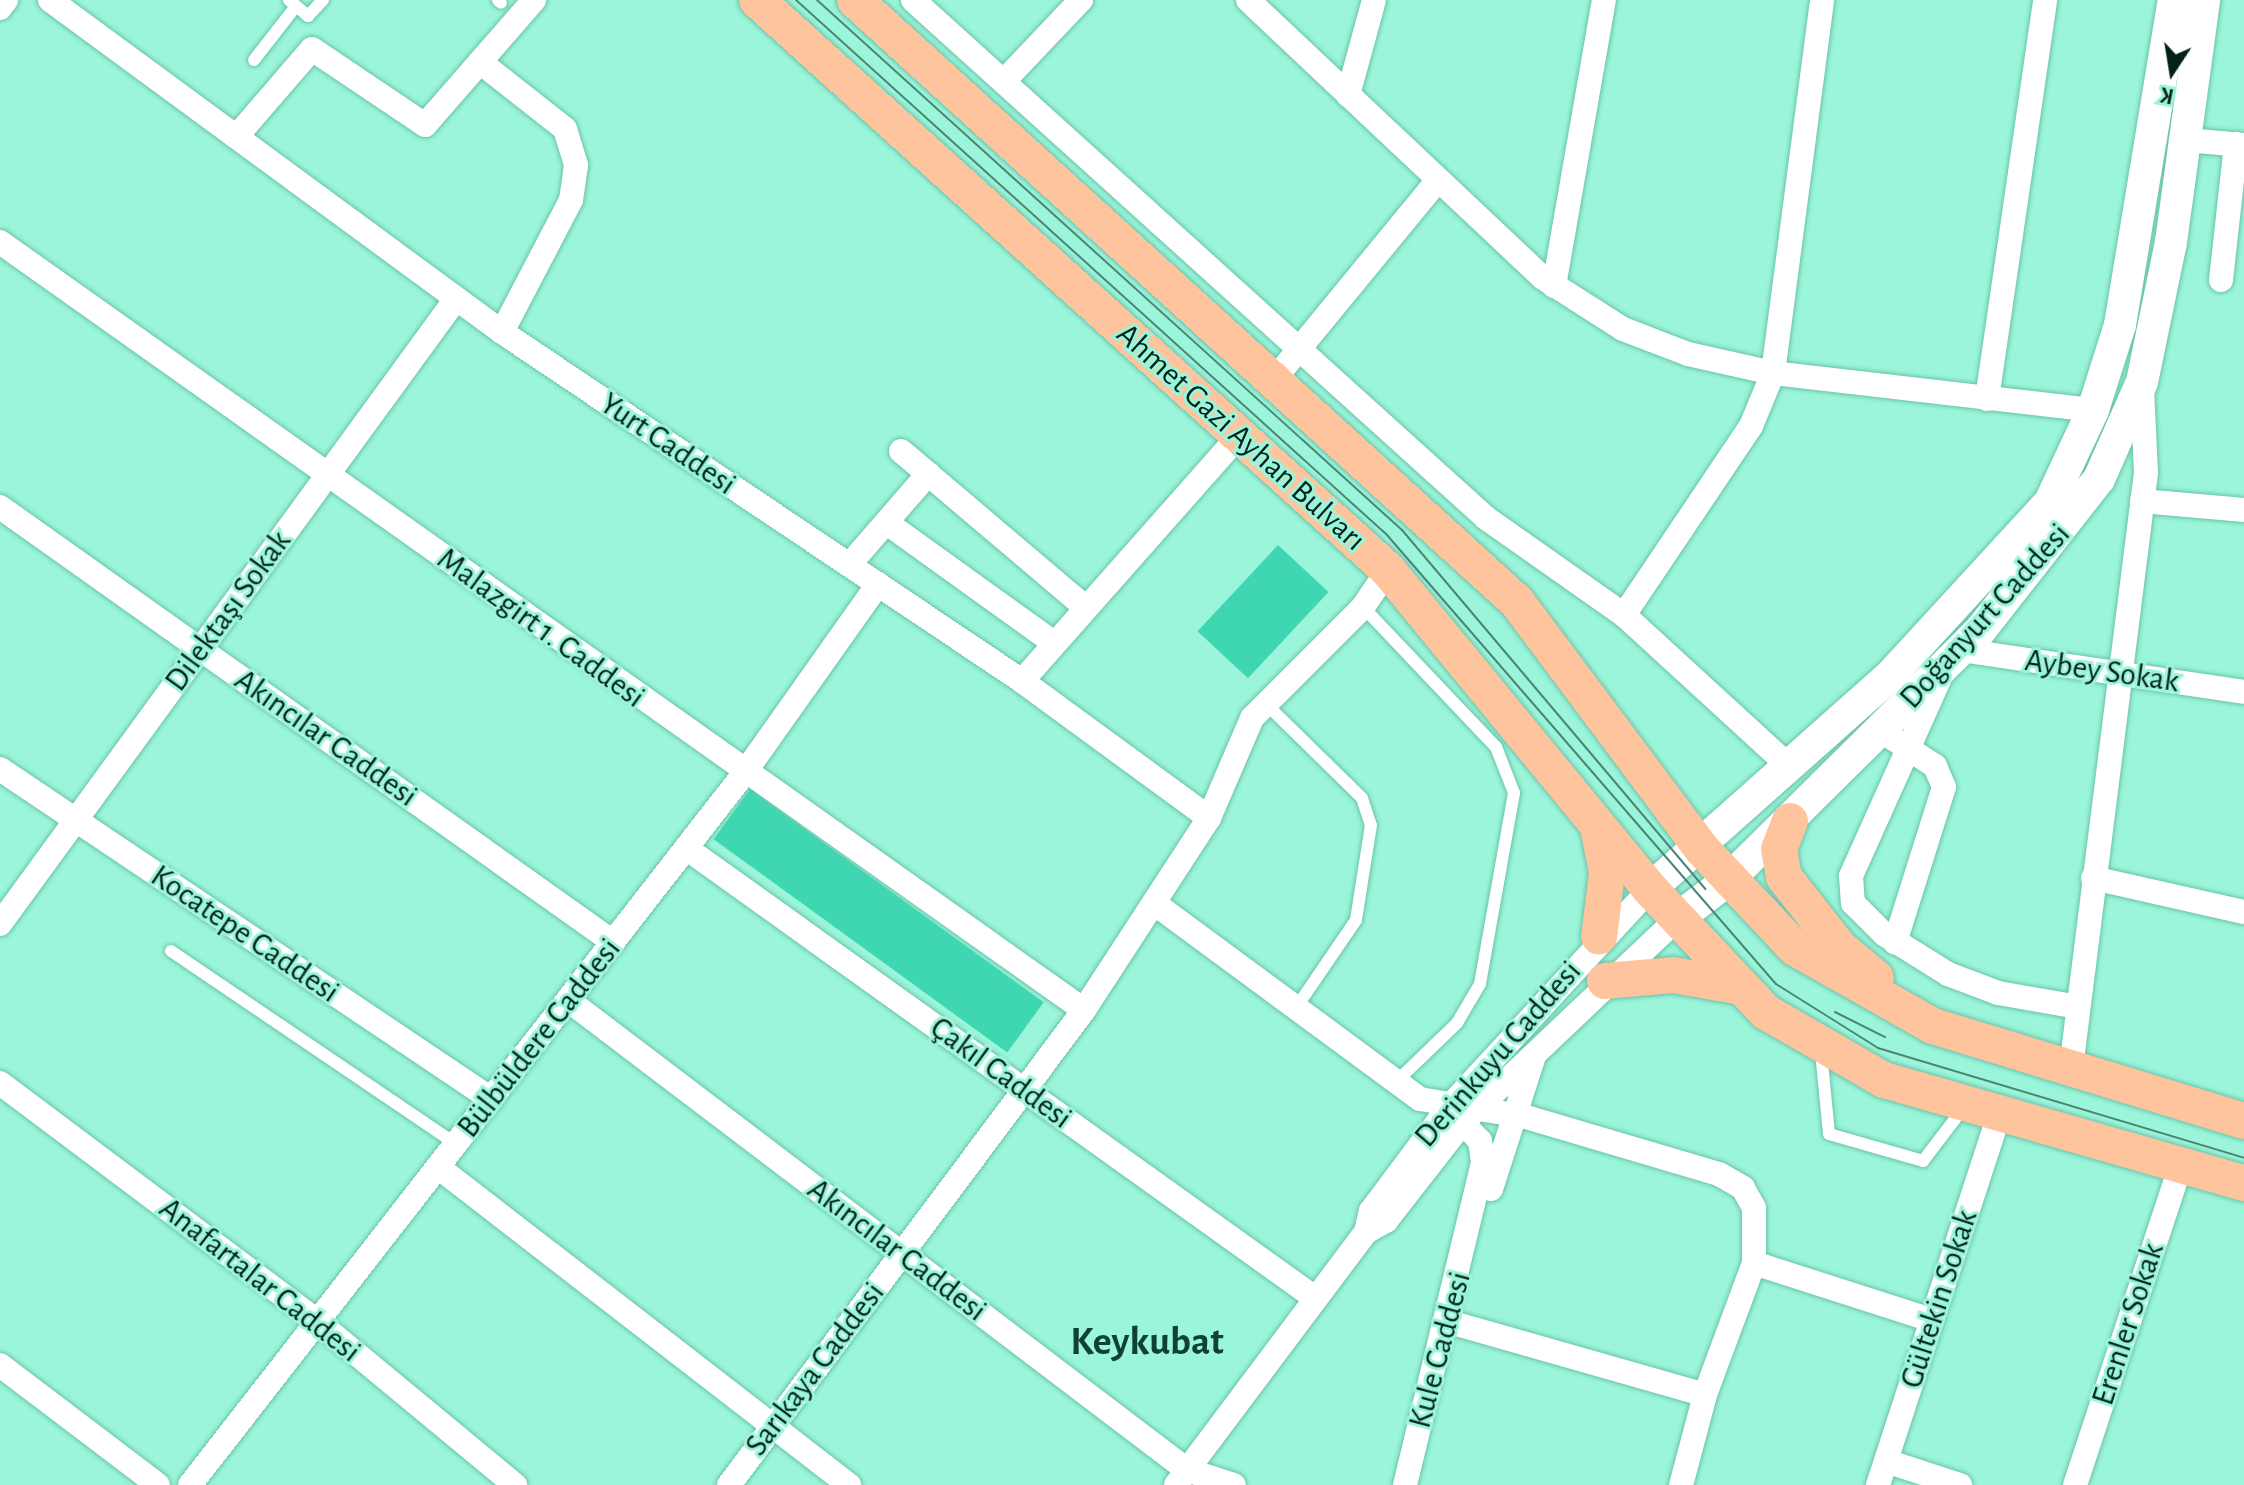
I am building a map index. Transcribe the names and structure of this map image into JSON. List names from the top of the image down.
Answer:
{
  "streets": {
    "main road": ["Ahmet Gazi Ayhan Bulvarı"],
    "street": [
      "Yurt Caddesi",
      "Dilektaşı Sokak",
      "Doğanyurt Caddesi",
      "Malazgirt 1. Caddesi",
      "Aybey Sokak",
      "Akıncılar Caddesi",
      "Kocatepe Caddesi",
      "Bülbüldere Caddesi",
      "Derinkuyu Caddesi",
      "Çakıl Caddesi",
      "Anafartalar Caddesi",
      "Gültekin Sokak",
      "Erenler Sokak",
      "Kule Caddesi",
      "Sarıkaya Caddesi"
    ]
  },
  "crossings": [
    ["Ahmet Gazi Ayhan Bulvarı", "Doğanyurt Caddesi"],
    ["Ahmet Gazi Ayhan Bulvarı", "Derinkuyu Caddesi"],
    ["Ahmet Gazi Ayhan Bulvarı", "Gültekin Sokak"],
    ["Ahmet Gazi Ayhan Bulvarı", "Erenler Sokak"],
    ["Yurt Caddesi", "Dilektaşı Sokak"],
    ["Yurt Caddesi", "Bülbüldere Caddesi"],
    ["Dilektaşı Sokak", "Malazgirt 1. Caddesi"],
    ["Dilektaşı Sokak", "Akıncılar Caddesi"],
    ["Dilektaşı Sokak", "Kocatepe Caddesi"],
    ["Doğanyurt Caddesi", "Aybey Sokak"],
    ["Doğanyurt Caddesi", "Derinkuyu Caddesi"],
    ["Malazgirt 1. Caddesi", "Bülbüldere Caddesi"],
    ["Malazgirt 1. Caddesi", "Sarıkaya Caddesi"],
    ["Akıncılar Caddesi", "Bülbüldere Caddesi"],
    ["Akıncılar Caddesi", "Derinkuyu Caddesi"],
    ["Akıncılar Caddesi", "Sarıkaya Caddesi"],
    ["Kocatepe Caddesi", "Bülbüldere Caddesi"],
    ["Bülbüldere Caddesi", "Çakıl Caddesi"],
    ["Bülbüldere Caddesi", "Anafartalar Caddesi"],
    ["Derinkuyu Caddesi", "Çakıl Caddesi"],
    ["Derinkuyu Caddesi", "Kule Caddesi"],
    ["Çakıl Caddesi", "Sarıkaya Caddesi"]
  ],
  "districts": ["Keykubat"],
  "north": "bottom"
}
